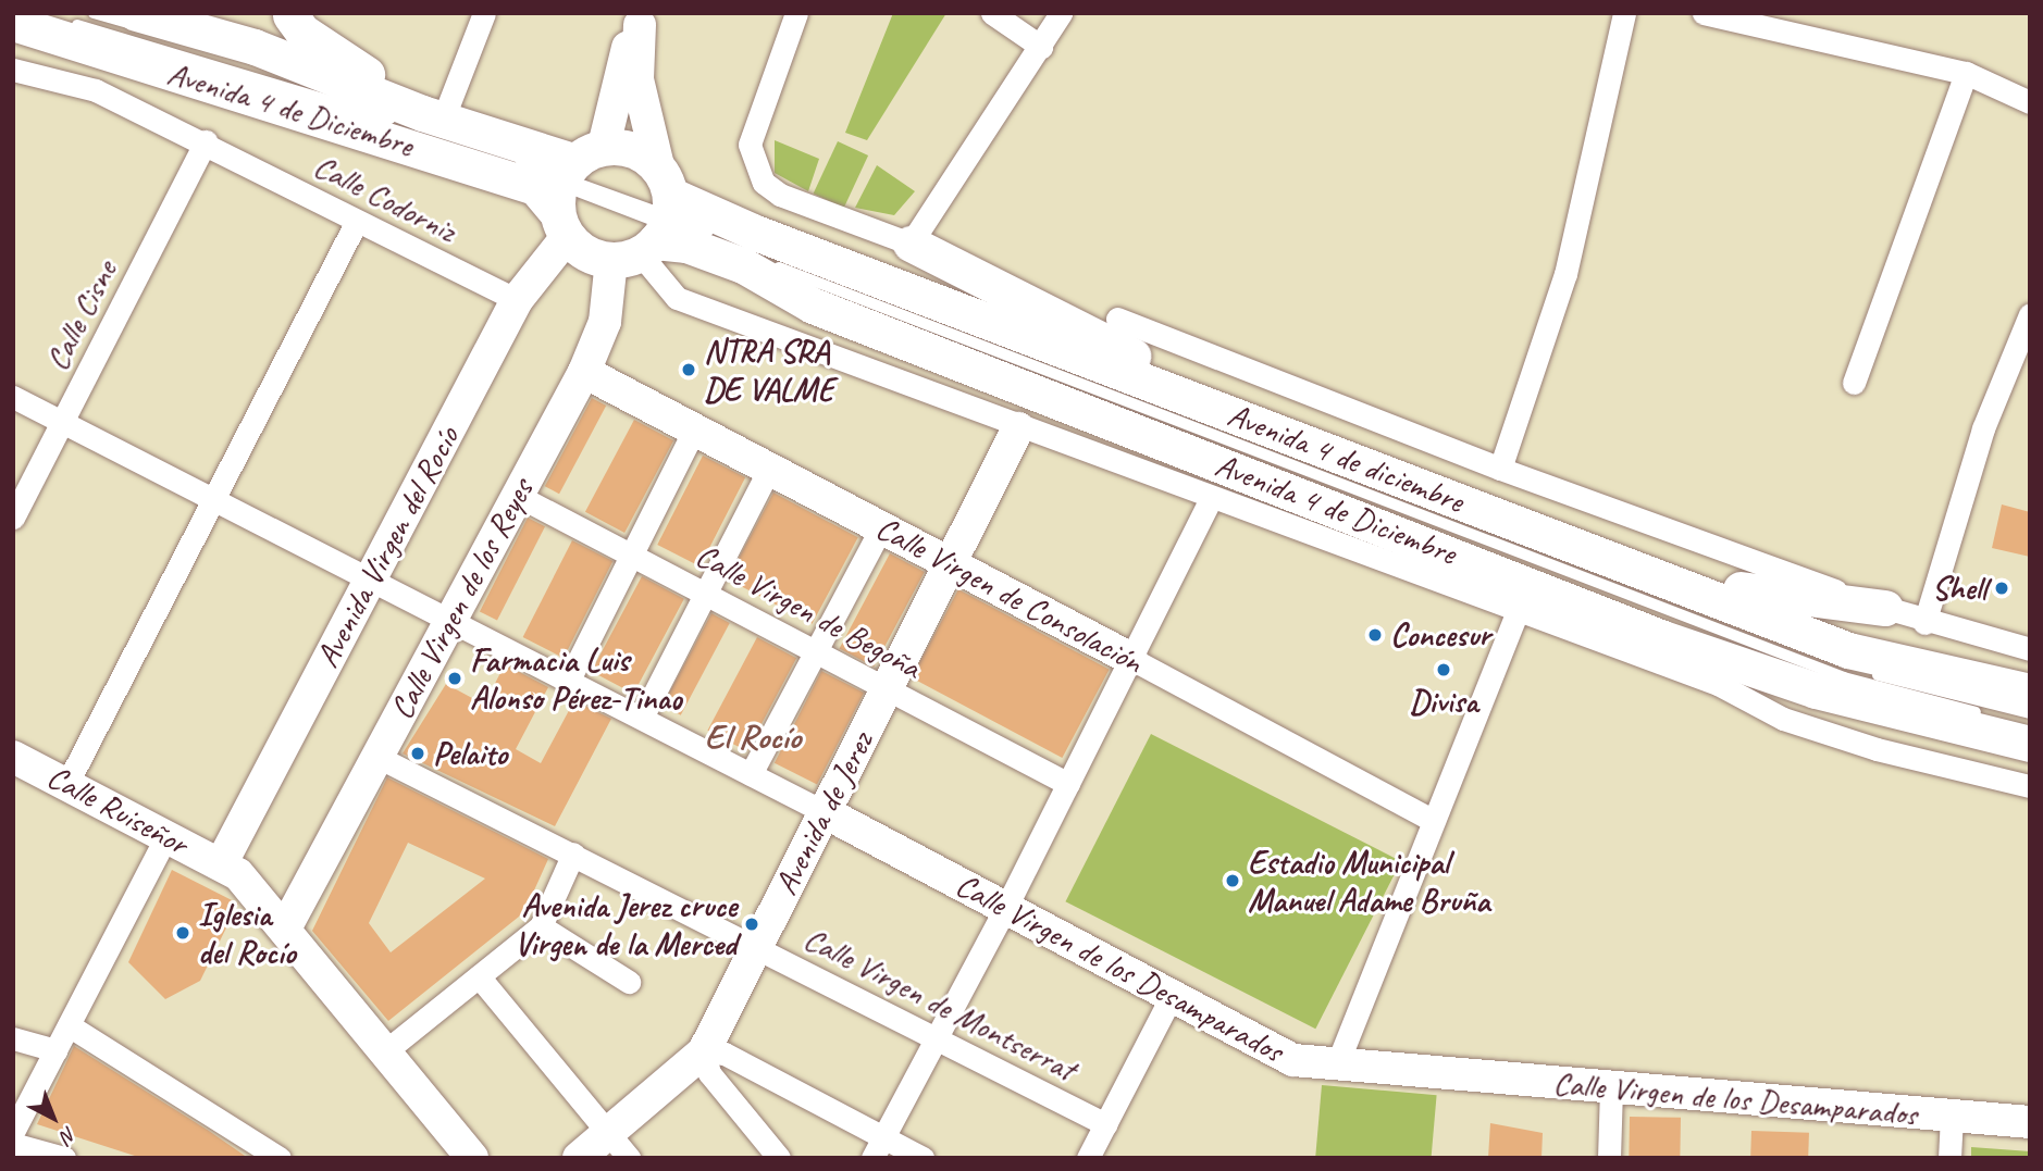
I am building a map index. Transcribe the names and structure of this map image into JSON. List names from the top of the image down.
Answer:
{
  "streets": {
    "main road": ["Avenida 4 de Diciembre", "Avenida 4 de diciembre"],
    "street": [
      "Calle Codorniz",
      "Calle Cisne",
      "Avenida Virgen del Rocío",
      "Calle Virgen de Consolación",
      "Calle Virgen de los Reyes",
      "Calle Virgen de Begoña",
      "Calle Ruiseñor",
      "Avenida de Jerez",
      "Calle Virgen de los Desamparados",
      "Calle Virgen de Montserrat"
    ]
  },
  "crossings": [
    ["Avenida 4 de Diciembre", "Avenida 4 de diciembre"],
    ["Avenida 4 de Diciembre", "Avenida Virgen del Rocío"],
    ["Avenida 4 de Diciembre", "Calle Virgen de los Reyes"],
    ["Calle Codorniz", "Calle Cisne"],
    ["Calle Codorniz", "Avenida Virgen del Rocío"],
    ["Calle Cisne", "Calle Virgen de los Desamparados"],
    ["Avenida 4 de diciembre", "Calle Virgen de los Reyes"],
    ["Avenida Virgen del Rocío", "Calle Ruiseñor"],
    ["Avenida Virgen del Rocío", "Calle Virgen de los Desamparados"],
    ["Calle Virgen de Consolación", "Calle Virgen de los Reyes"],
    ["Calle Virgen de Consolación", "Avenida de Jerez"],
    ["Calle Virgen de los Reyes", "Calle Virgen de Begoña"],
    ["Calle Virgen de los Reyes", "Calle Ruiseñor"],
    ["Calle Virgen de los Reyes", "Calle Virgen de los Desamparados"],
    ["Calle Virgen de los Reyes", "Calle Virgen de Montserrat"],
    ["Calle Virgen de Begoña", "Avenida de Jerez"],
    ["Avenida de Jerez", "Calle Virgen de los Desamparados"],
    ["Avenida de Jerez", "Calle Virgen de Montserrat"]
  ],
  "districts": ["El Rocío"],
  "places": [
    "NTRA SRA DE VALME",
    "Shell",
    "Concesur",
    "Divisa",
    "Farmacia Luis Alonso Pérez-Tinao",
    "Pelaito",
    "Estadio Municipal Manuel Adame Bruña",
    "Avenida Jerez cruce Virgen de la Merced",
    "Iglesia del Rocío"
  ],
  "north": "bottom right"
}
